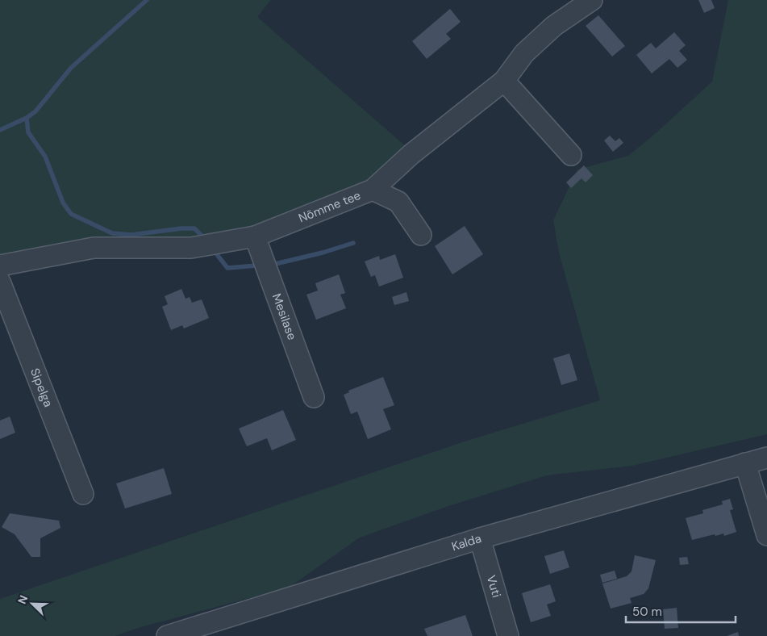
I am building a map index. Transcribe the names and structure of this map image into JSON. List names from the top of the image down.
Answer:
{
  "streets": {
    "street": [
      "Nõmme tee",
      "Mesilase",
      "Sipelga",
      "Kalda",
      "Vuti"
    ]
  },
  "crossings": [
    ["Nõmme tee", "Mesilase"],
    ["Kalda", "Vuti"]
  ],
  "scale_bar": "50 m",
  "north": "top left"
}
